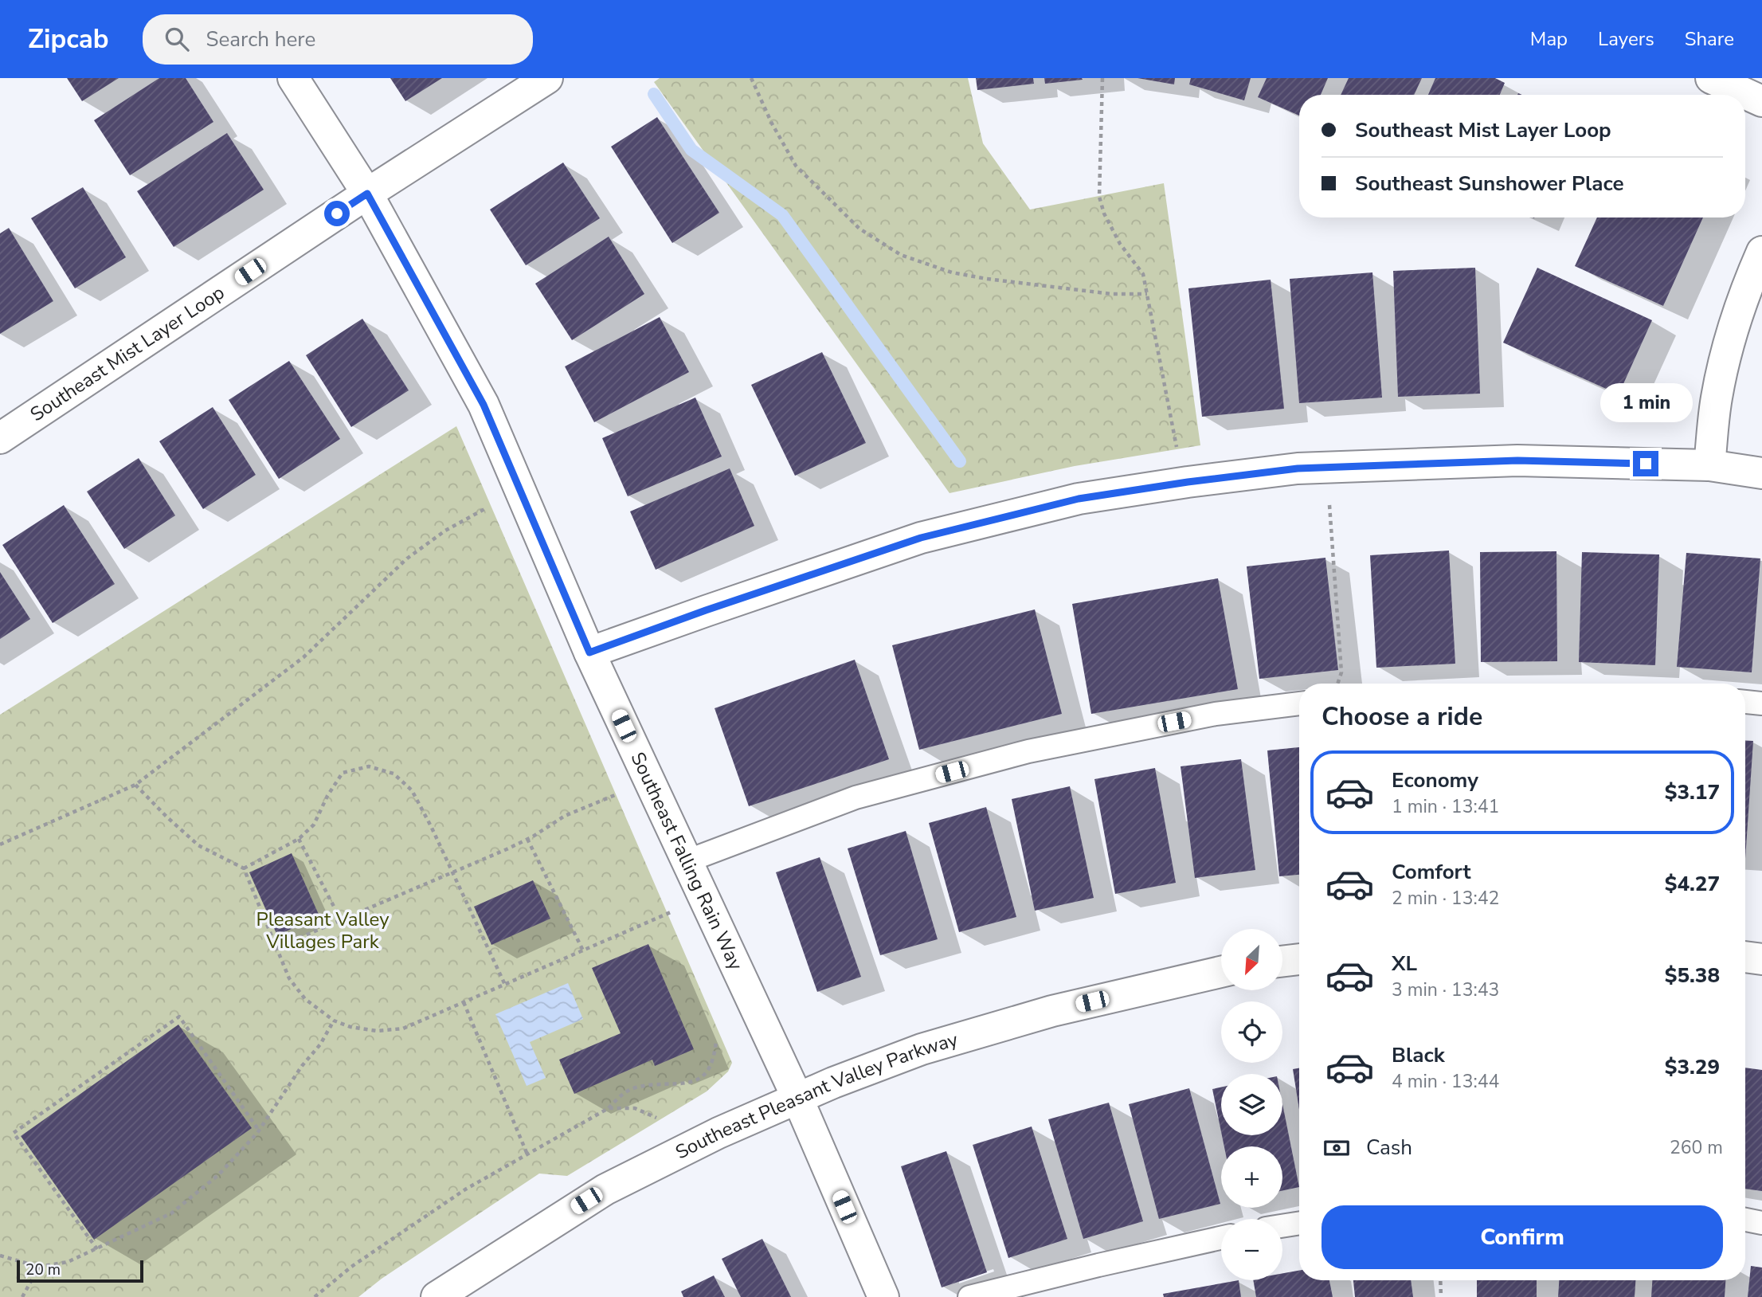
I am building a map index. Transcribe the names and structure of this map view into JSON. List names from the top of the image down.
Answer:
{
  "streets": {
    "street": ["Southeast Mist Layer Loop", "Southeast Falling Rain Way", "Southeast Pleasant Valley Parkway"]
  },
  "crossings": [
    ["Southeast Mist Layer Loop", "Southeast Falling Rain Way"],
    ["Southeast Falling Rain Way", "Southeast Pleasant Valley Parkway"]
  ],
  "parks": ["Pleasant Valley Villages Park"],
  "scale_bar": "20 m",
  "north": "bottom left",
  "page": {
    "header": "Zipcab",
    "search": "Search here",
    "nav": ["Map", "Layers", "Share"],
    "banner": ["Southeast Mist Layer Loop", "Southeast Sunshower Place"],
    "bubble": "1 min",
    "heading": "Choose a ride",
    "list": [
      {
        "name": "Economy",
        "note": "1 min · 13:41",
        "value": "$3.17"
      },
      {
        "name": "Comfort",
        "note": "2 min · 13:42",
        "value": "$4.27"
      },
      {
        "name": "XL",
        "note": "3 min · 13:43",
        "value": "$5.38"
      },
      {
        "name": "Black",
        "note": "4 min · 13:44",
        "value": "$3.29"
      }
    ],
    "map_buttons": ["+", "−"],
    "pay": ["Cash", "260 m"],
    "buttons": "Confirm",
    "scale": "20 m"
  }
}
